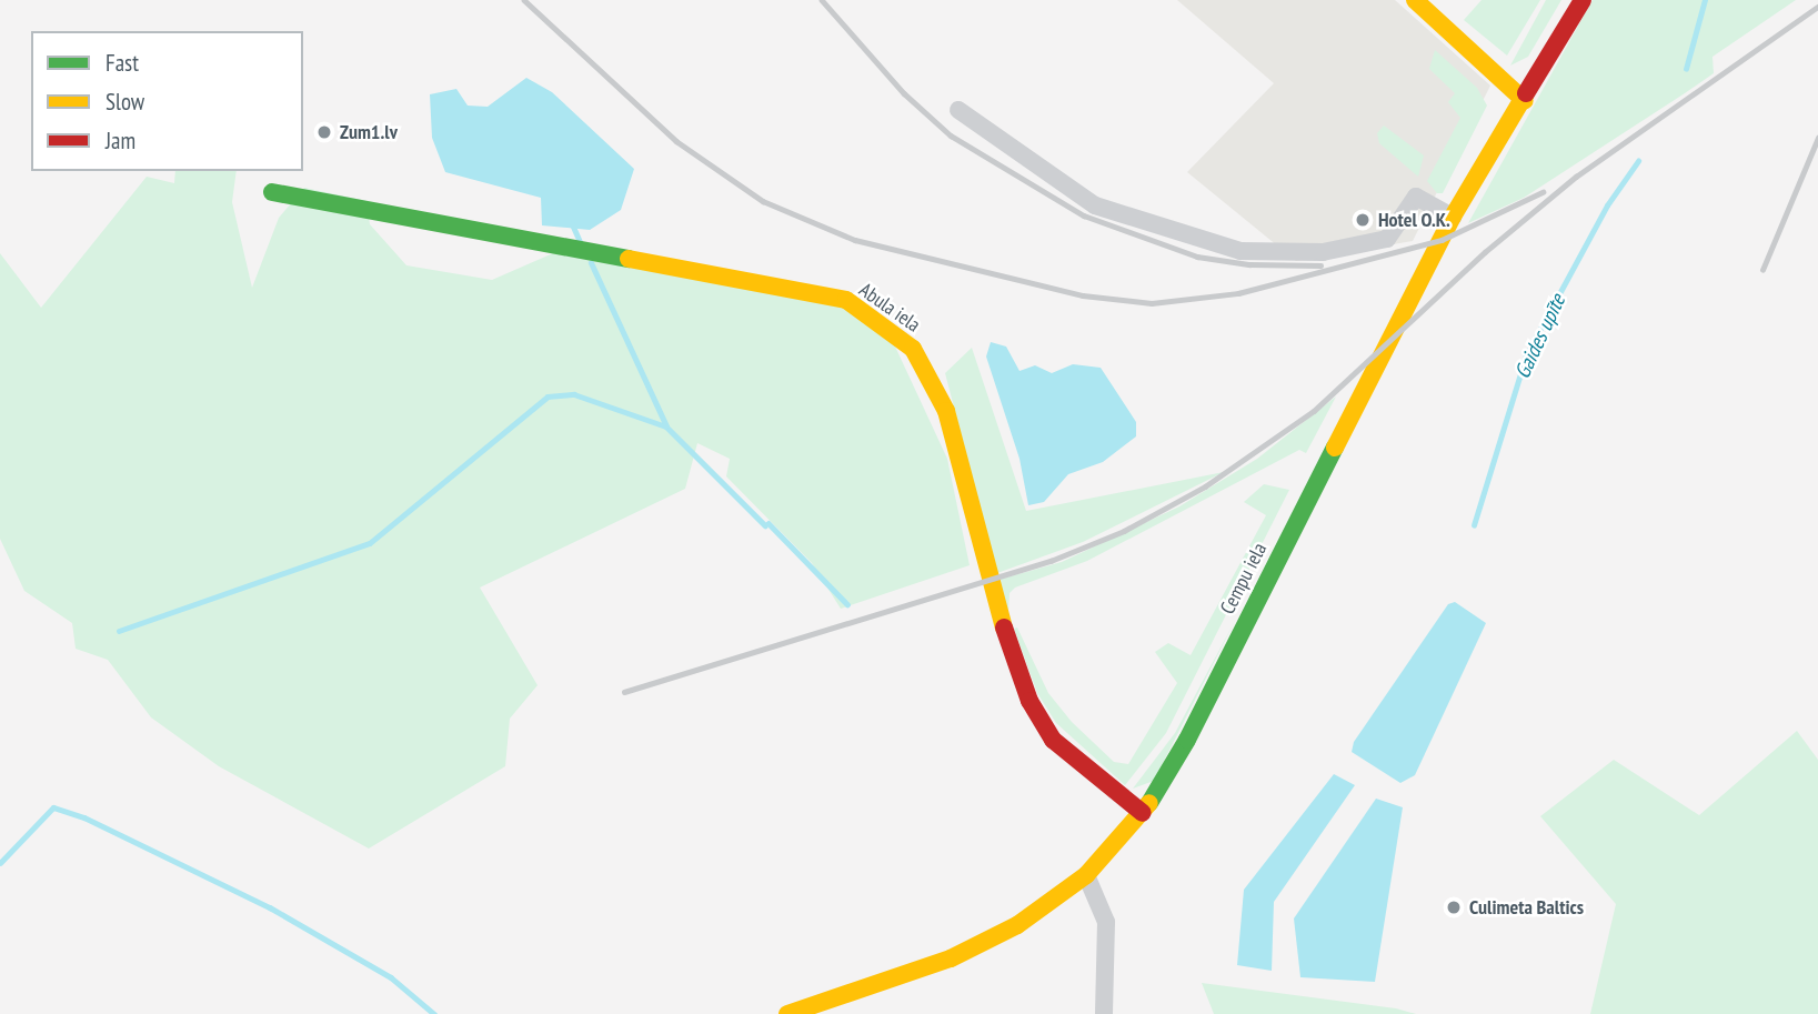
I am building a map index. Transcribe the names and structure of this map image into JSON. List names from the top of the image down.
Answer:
{
  "streets": {
    "main road": ["Abula iela", "Cempu iela"]
  },
  "crossings": [
    ["Abula iela", "Cempu iela"]
  ],
  "water": ["Gaides upīte"],
  "places": ["Zum1.lv", "Hotel O.K.", "Culimeta Baltics"],
  "legend": ["Fast", "Slow", "Jam"]
}
